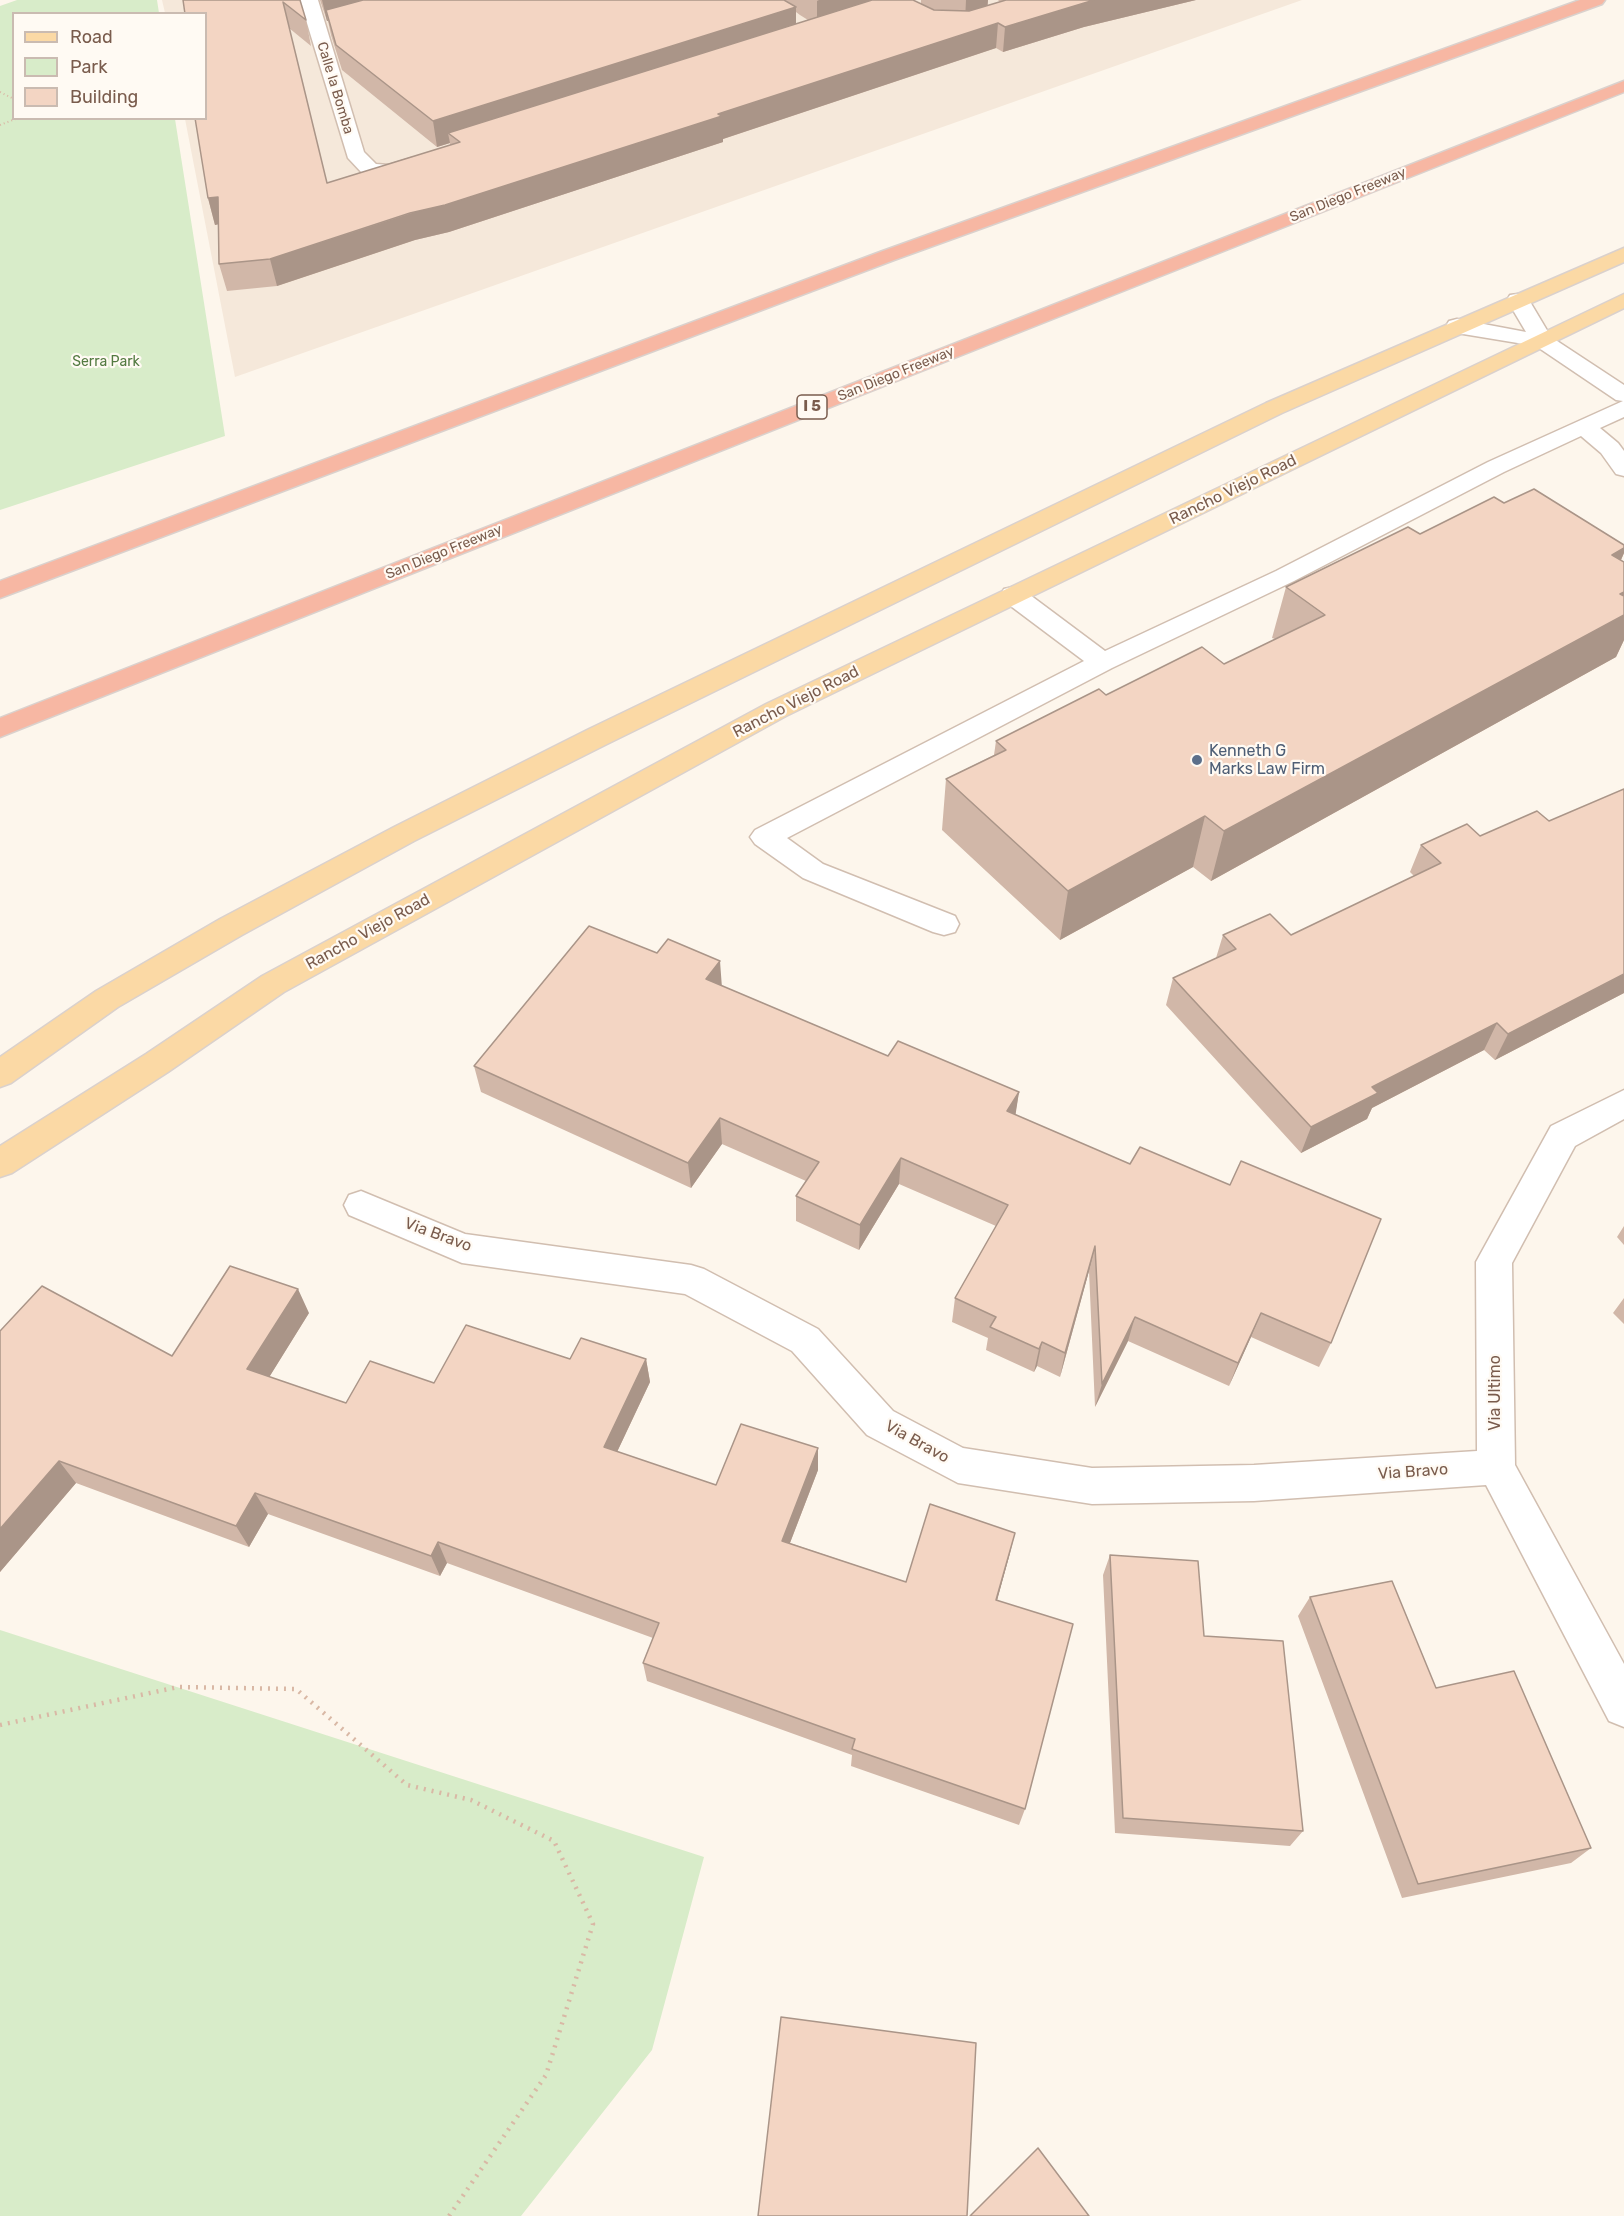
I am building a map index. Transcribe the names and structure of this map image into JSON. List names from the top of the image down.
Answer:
{
  "streets": {
    "highway": ["San Diego Freeway", "I 5"],
    "main road": ["Rancho Viejo Road"],
    "street": ["Calle la Bomba", "Via Bravo", "Via Ultimo"]
  },
  "crossings": [
    ["Via Bravo", "Via Ultimo"]
  ],
  "parks": ["Serra Park"],
  "places": ["Kenneth G Marks Law Firm"],
  "legend": ["Road", "Park", "Building"]
}
